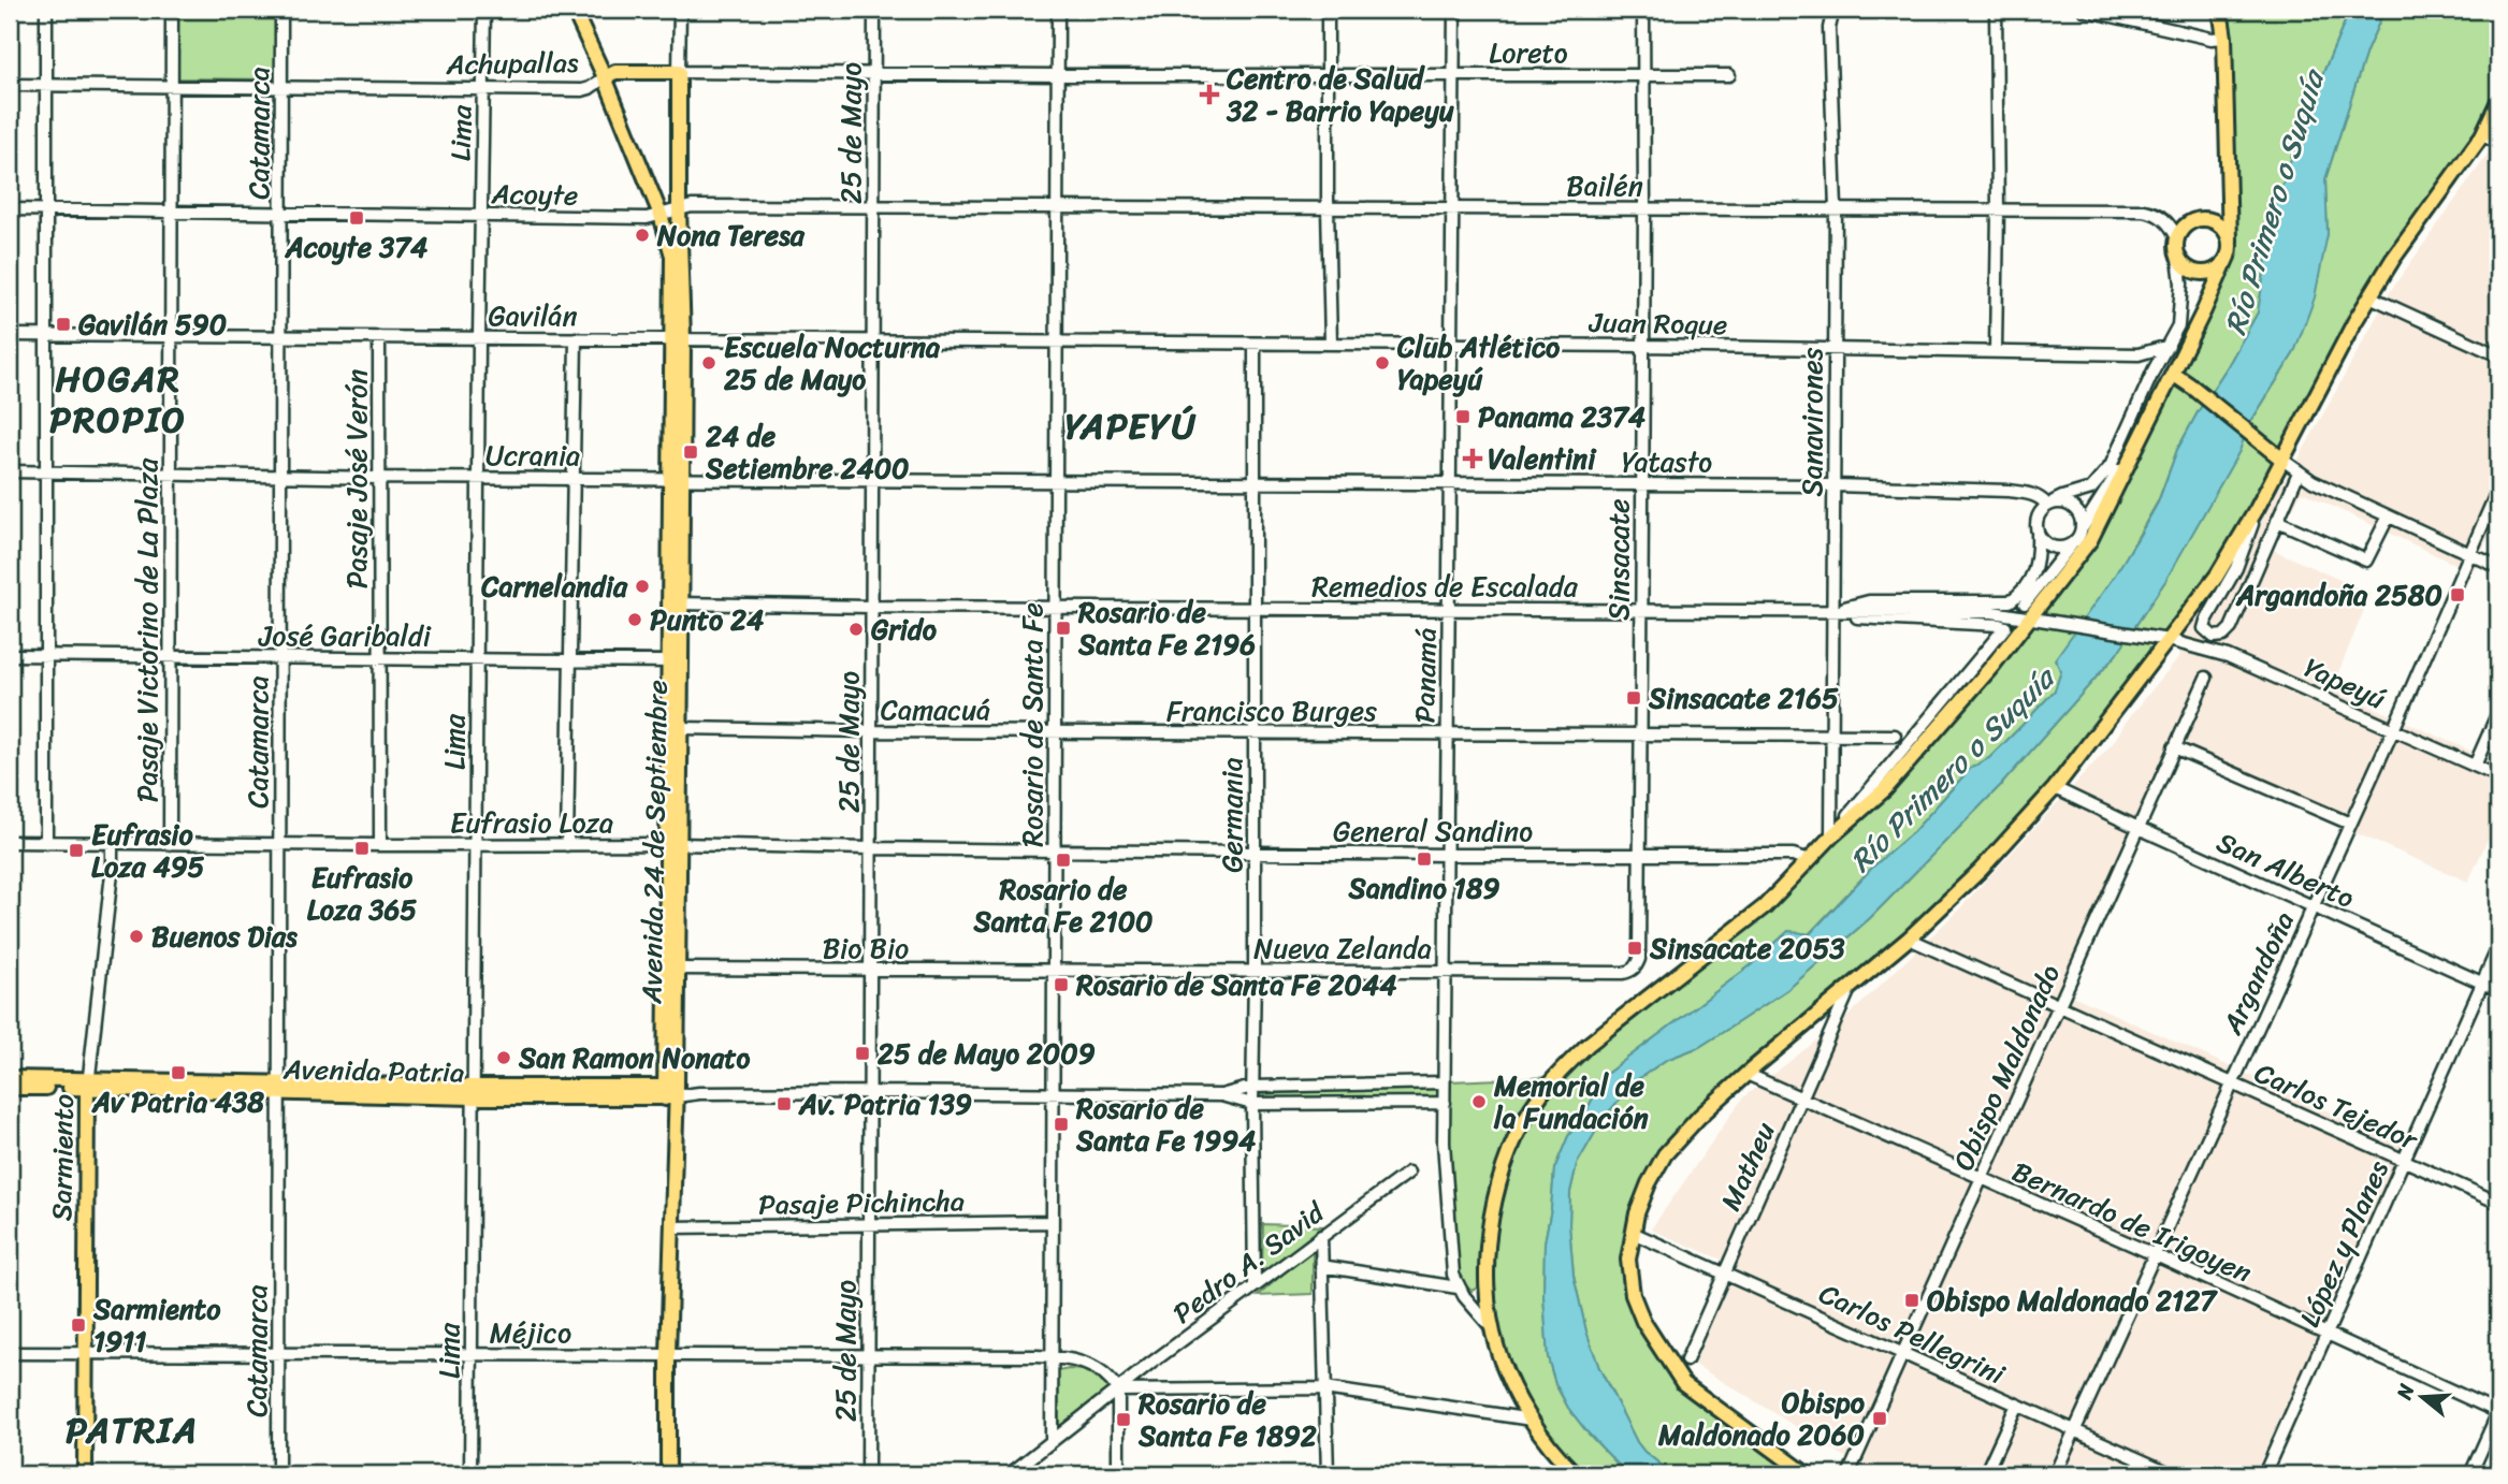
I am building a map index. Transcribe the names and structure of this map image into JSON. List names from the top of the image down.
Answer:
{
  "streets": {
    "main road": [
      "Achupallas",
      "Avenida 24 de Septiembre",
      "Avenida Patria",
      "Sarmiento"
    ],
    "street": [
      "Loreto",
      "Catamarca",
      "Lima",
      "25 de Mayo",
      "Bailén",
      "Acoyte",
      "Gavilán",
      "Juan Roque",
      "Sanavirones",
      "Ucrania",
      "Yatasto",
      "Pasaje José Verón",
      "Sinsacate",
      "Remedios de Escalada",
      "Pasaje Victorino de La Plaza",
      "José Garibaldi",
      "Panamá",
      "Yapeyú",
      "Camacuá",
      "Francisco Burges",
      "Rosario de Santa Fe",
      "Germania",
      "Eufrasio Loza",
      "General Sandino",
      "San Alberto",
      "Bio Bio",
      "Nueva Zelanda",
      "Argandoña",
      "Obispo Maldonado",
      "Carlos Tejedor",
      "Matheu",
      "Pasaje Pichincha",
      "Bernardo de Irigoyen",
      "López y Planes",
      "Pedro A. Savid",
      "Méjico",
      "Carlos Pellegrini"
    ]
  },
  "crossings": [
    ["Loreto", "Achupallas"],
    ["Loreto", "Sinsacate"],
    ["Loreto", "Panamá"],
    ["Loreto", "Rosario de Santa Fe"],
    ["Achupallas", "Catamarca"],
    ["Achupallas", "Lima"],
    ["Achupallas", "25 de Mayo"],
    ["Achupallas", "Pasaje Victorino de La Plaza"],
    ["Achupallas", "Rosario de Santa Fe"],
    ["Achupallas", "Avenida 24 de Septiembre"],
    ["Catamarca", "Acoyte"],
    ["Catamarca", "Gavilán"],
    ["Catamarca", "Ucrania"],
    ["Catamarca", "José Garibaldi"],
    ["Catamarca", "Eufrasio Loza"],
    ["Catamarca", "Avenida Patria"],
    ["Catamarca", "Méjico"],
    ["Lima", "Acoyte"],
    ["Lima", "Gavilán"],
    ["Lima", "Ucrania"],
    ["Lima", "José Garibaldi"],
    ["Lima", "Eufrasio Loza"],
    ["Lima", "Avenida Patria"],
    ["Lima", "Méjico"],
    ["25 de Mayo", "Acoyte"],
    ["25 de Mayo", "Gavilán"],
    ["25 de Mayo", "Ucrania"],
    ["25 de Mayo", "Camacuá"],
    ["25 de Mayo", "Eufrasio Loza"],
    ["25 de Mayo", "Bio Bio"],
    ["25 de Mayo", "Avenida Patria"],
    ["25 de Mayo", "Pasaje Pichincha"],
    ["25 de Mayo", "Méjico"],
    ["Bailén", "Acoyte"],
    ["Bailén", "Sanavirones"],
    ["Bailén", "Sinsacate"],
    ["Bailén", "Panamá"],
    ["Bailén", "Rosario de Santa Fe"],
    ["Acoyte", "Pasaje Victorino de La Plaza"],
    ["Acoyte", "Rosario de Santa Fe"],
    ["Acoyte", "Avenida 24 de Septiembre"],
    ["Gavilán", "Juan Roque"],
    ["Gavilán", "Pasaje José Verón"],
    ["Gavilán", "Pasaje Victorino de La Plaza"],
    ["Gavilán", "Rosario de Santa Fe"],
    ["Gavilán", "Avenida 24 de Septiembre"],
    ["Juan Roque", "Sanavirones"],
    ["Juan Roque", "Sinsacate"],
    ["Juan Roque", "Panamá"],
    ["Juan Roque", "Rosario de Santa Fe"],
    ["Juan Roque", "Germania"],
    ["Sanavirones", "Yatasto"],
    ["Sanavirones", "Remedios de Escalada"],
    ["Sanavirones", "Francisco Burges"],
    ["Ucrania", "Yatasto"],
    ["Ucrania", "Pasaje José Verón"],
    ["Ucrania", "Pasaje Victorino de La Plaza"],
    ["Ucrania", "Rosario de Santa Fe"],
    ["Ucrania", "Avenida 24 de Septiembre"],
    ["Yatasto", "Sinsacate"],
    ["Yatasto", "Panamá"],
    ["Yatasto", "Rosario de Santa Fe"],
    ["Yatasto", "Germania"],
    ["Pasaje José Verón", "José Garibaldi"],
    ["Pasaje José Verón", "Eufrasio Loza"],
    ["Sinsacate", "Remedios de Escalada"],
    ["Sinsacate", "Francisco Burges"],
    ["Sinsacate", "General Sandino"],
    ["Sinsacate", "Nueva Zelanda"],
    ["Remedios de Escalada", "Panamá"],
    ["Remedios de Escalada", "Yapeyú"],
    ["Remedios de Escalada", "Rosario de Santa Fe"],
    ["Remedios de Escalada", "Germania"],
    ["Pasaje Victorino de La Plaza", "José Garibaldi"],
    ["Pasaje Victorino de La Plaza", "Eufrasio Loza"],
    ["José Garibaldi", "Avenida 24 de Septiembre"],
    ["Panamá", "Francisco Burges"],
    ["Panamá", "General Sandino"],
    ["Panamá", "Nueva Zelanda"],
    ["Yapeyú", "Argandoña"],
    ["Camacuá", "Francisco Burges"],
    ["Camacuá", "Rosario de Santa Fe"],
    ["Camacuá", "Avenida 24 de Septiembre"],
    ["Francisco Burges", "Rosario de Santa Fe"],
    ["Francisco Burges", "Germania"],
    ["Rosario de Santa Fe", "Eufrasio Loza"],
    ["Rosario de Santa Fe", "General Sandino"],
    ["Rosario de Santa Fe", "Bio Bio"],
    ["Rosario de Santa Fe", "Nueva Zelanda"],
    ["Rosario de Santa Fe", "Avenida Patria"],
    ["Rosario de Santa Fe", "Pasaje Pichincha"],
    ["Rosario de Santa Fe", "Pedro A. Savid"],
    ["Rosario de Santa Fe", "Méjico"],
    ["Germania", "General Sandino"],
    ["Germania", "Nueva Zelanda"],
    ["Germania", "Pedro A. Savid"],
    ["Eufrasio Loza", "General Sandino"],
    ["Eufrasio Loza", "Avenida 24 de Septiembre"],
    ["Eufrasio Loza", "Sarmiento"],
    ["Avenida 24 de Septiembre", "Bio Bio"],
    ["Avenida 24 de Septiembre", "Avenida Patria"],
    ["Avenida 24 de Septiembre", "Pasaje Pichincha"],
    ["Avenida 24 de Septiembre", "Méjico"],
    ["San Alberto", "Argandoña"],
    ["San Alberto", "Obispo Maldonado"],
    ["San Alberto", "López y Planes"],
    ["Bio Bio", "Nueva Zelanda"],
    ["Argandoña", "Carlos Tejedor"],
    ["Argandoña", "Bernardo de Irigoyen"],
    ["Argandoña", "Carlos Pellegrini"],
    ["Obispo Maldonado", "Carlos Tejedor"],
    ["Obispo Maldonado", "Bernardo de Irigoyen"],
    ["Obispo Maldonado", "Carlos Pellegrini"],
    ["Avenida Patria", "Sarmiento"],
    ["Carlos Tejedor", "López y Planes"],
    ["Sarmiento", "Méjico"],
    ["Matheu", "Bernardo de Irigoyen"],
    ["Matheu", "Carlos Pellegrini"],
    ["Bernardo de Irigoyen", "López y Planes"],
    ["Pedro A. Savid", "Méjico"]
  ],
  "districts": ["HOGAR PROPIO", "YAPEYÚ", "PATRIA"],
  "water": ["Río Primero o Suquía"],
  "places": {
    "health": ["Centro de Salud 32 - Barrio Yapeyu", "Valentini"],
    "transit": [
      "Acoyte 374",
      "Gavilán 590",
      "Panama 2374",
      "24 de Setiembre 2400",
      "Argandoña 2580",
      "Rosario de Santa Fe 2196",
      "Sinsacate 2165",
      "Eufrasio Loza 365",
      "Eufrasio Loza 495",
      "Sandino 189",
      "Rosario de Santa Fe 2100",
      "Sinsacate 2053",
      "Rosario de Santa Fe 2044",
      "25 de Mayo 2009",
      "Av Patria 438",
      "Av. Patria 139",
      "Rosario de Santa Fe 1994",
      "Obispo Maldonado 2127",
      "Sarmiento 1911",
      "Obispo Maldonado 2060",
      "Rosario de Santa Fe 1892"
    ],
    "other": [
      "Nona Teresa",
      "Escuela Nocturna 25 de Mayo",
      "Club Atlético Yapeyú",
      "Carnelandia",
      "Punto 24",
      "Grido",
      "Buenos Dias",
      "San Ramon Nonato",
      "Memorial de la Fundación"
    ]
  },
  "north": "left"
}
